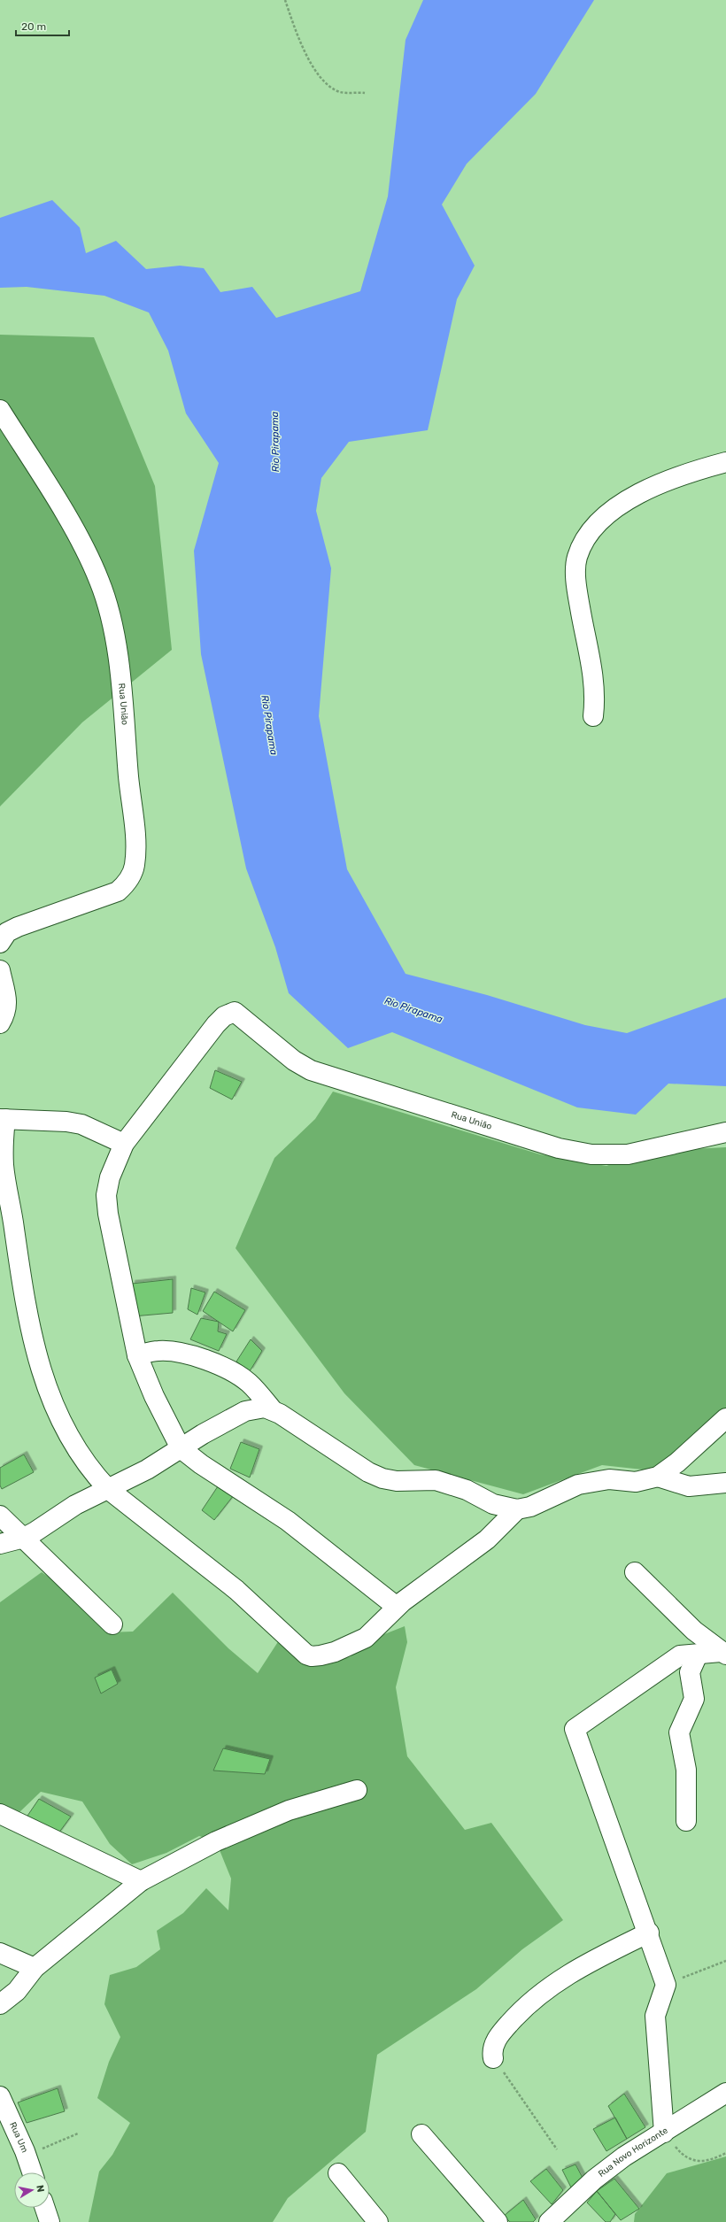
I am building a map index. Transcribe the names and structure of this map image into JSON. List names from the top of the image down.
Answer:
{
  "streets": {
    "street": ["Rua União", "Rua Um", "Rua Novo Horizonte"]
  },
  "water": ["Rio Pirapama"],
  "scale_bar": "20 m",
  "north": "right"
}
